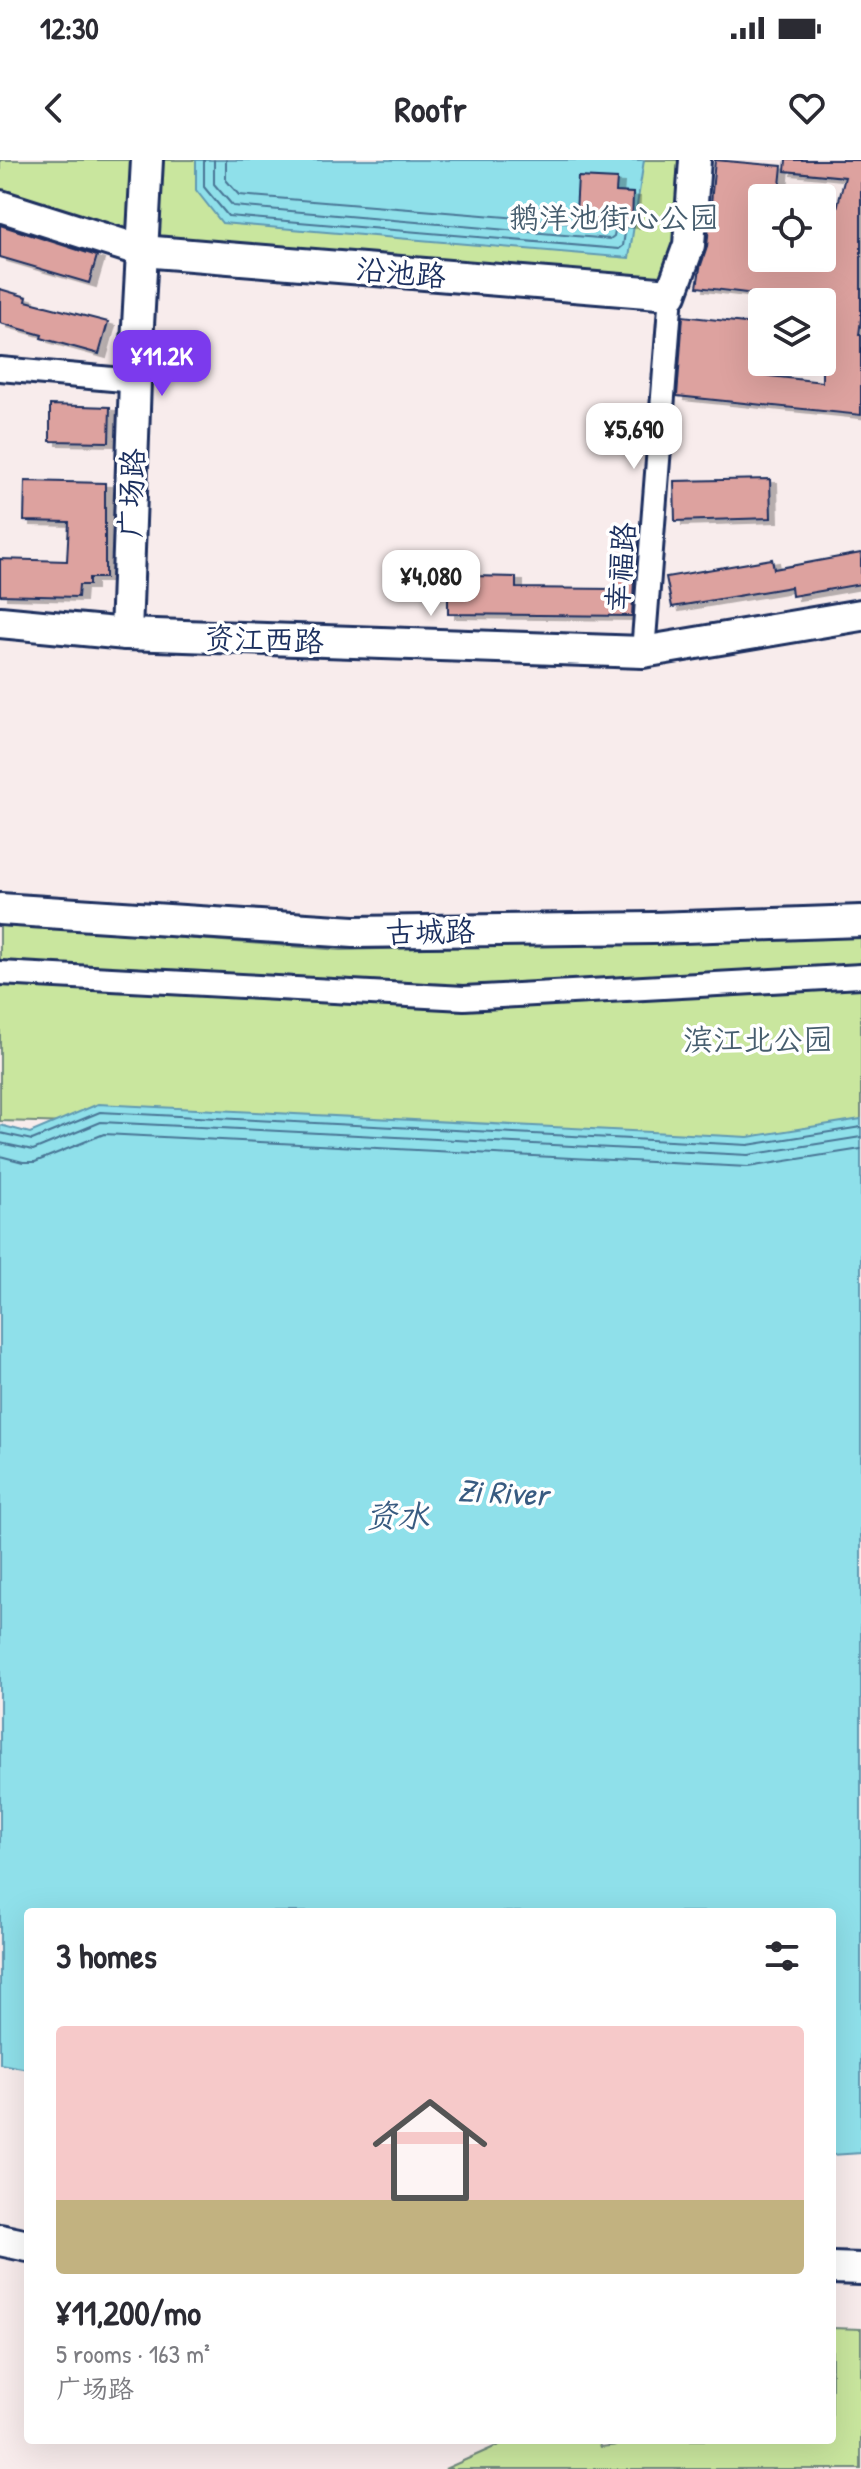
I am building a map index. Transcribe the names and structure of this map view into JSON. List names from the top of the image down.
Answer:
{
  "streets": {
    "street": [
      "沿池路",
      "广场路",
      "幸福路",
      "资江西路",
      "古城路"
    ]
  },
  "crossings": [
    ["沿池路", "广场路"],
    ["沿池路", "幸福路"],
    ["广场路", "资江西路"],
    ["幸福路", "资江西路"]
  ],
  "water": ["Zi River", "资水"],
  "parks": ["鹅洋池街心公园", "滨江北公园"],
  "page": {
    "status": "12:30",
    "header": "Roofr",
    "price": ["¥11.2K", "¥5,690", "¥4,080"],
    "heading": "3 homes",
    "list": [
      {
        "name": "¥11,200/mo",
        "note": "5 rooms · 163 m² · 广场路"
      }
    ]
  }
}
